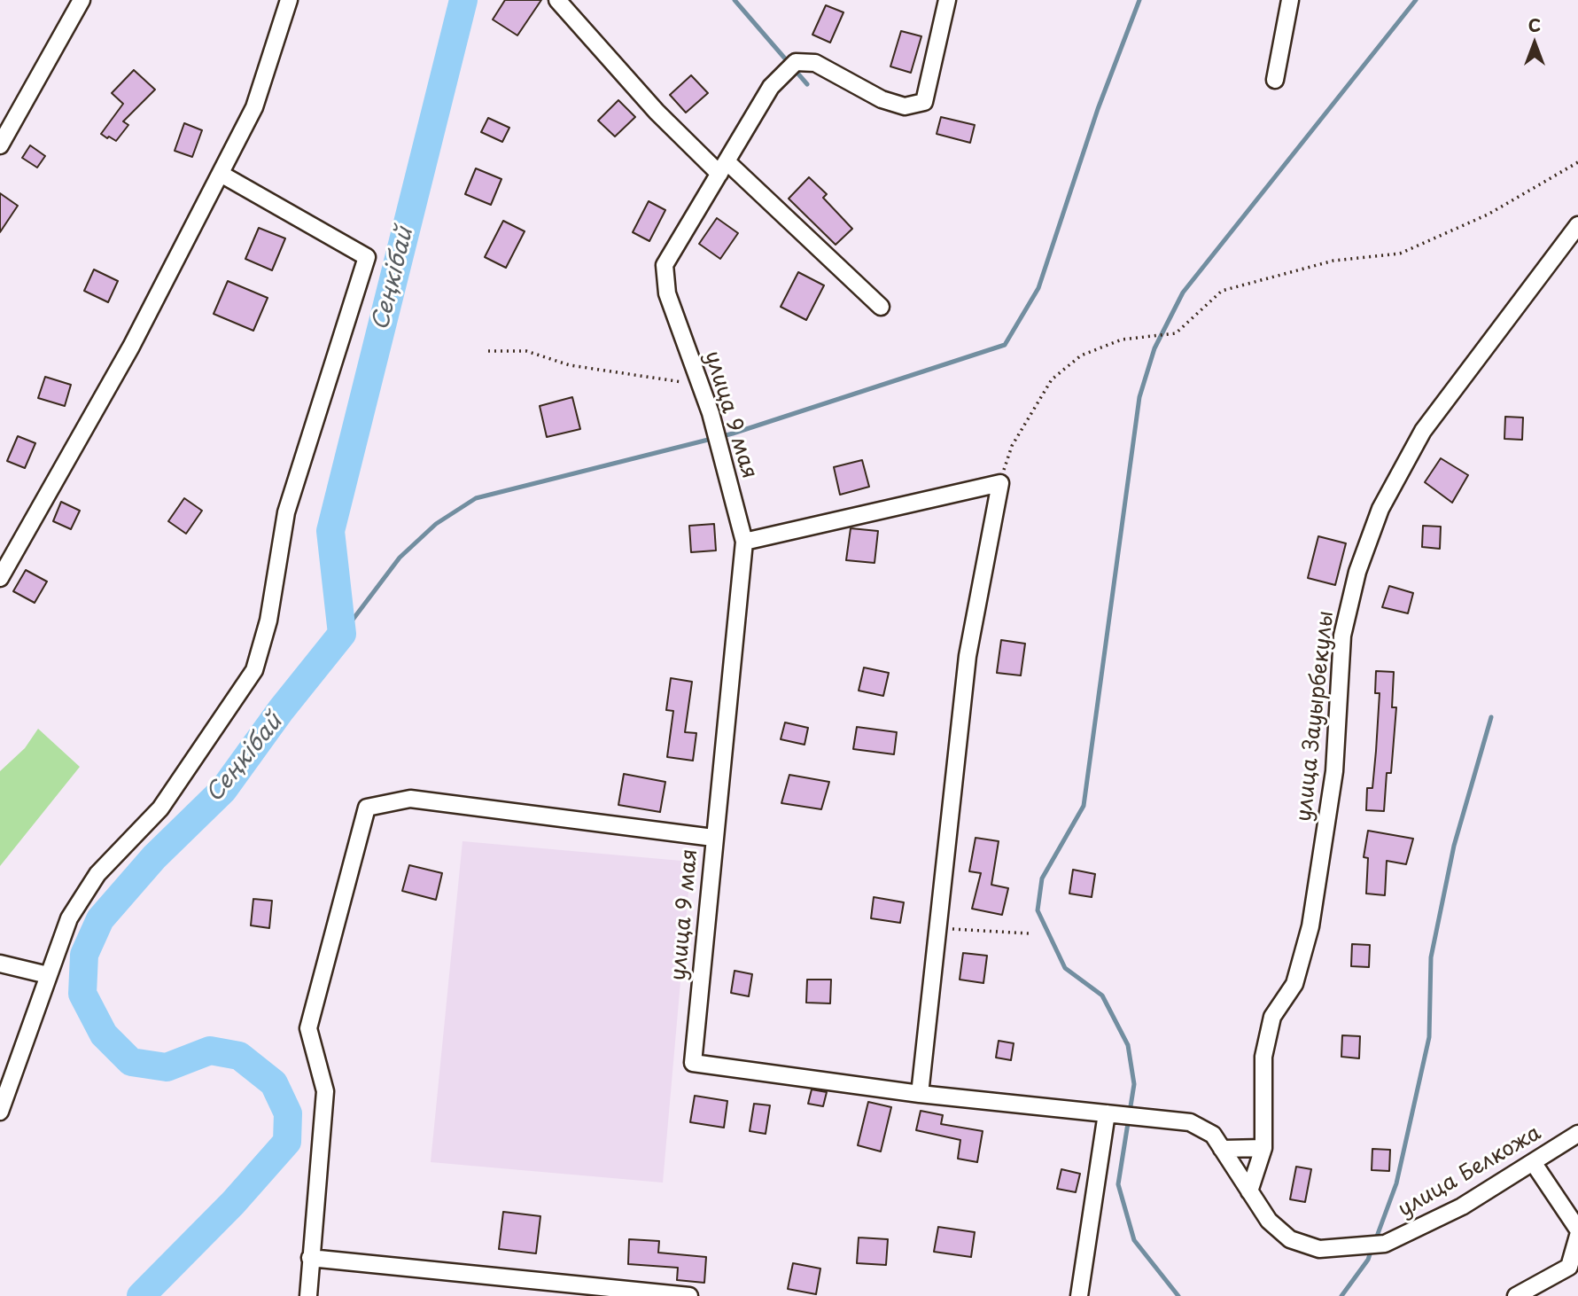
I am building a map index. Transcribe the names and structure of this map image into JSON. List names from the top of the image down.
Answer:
{
  "streets": {
    "street": ["улица 9 мая", "улица Зауырбекулы", "улица Белкожа"]
  },
  "crossings": [
    ["улица 9 мая", "улица Белкожа"],
    ["улица Зауырбекулы", "улица Белкожа"]
  ],
  "water": ["Сеңкібай"],
  "north": "top"
}
